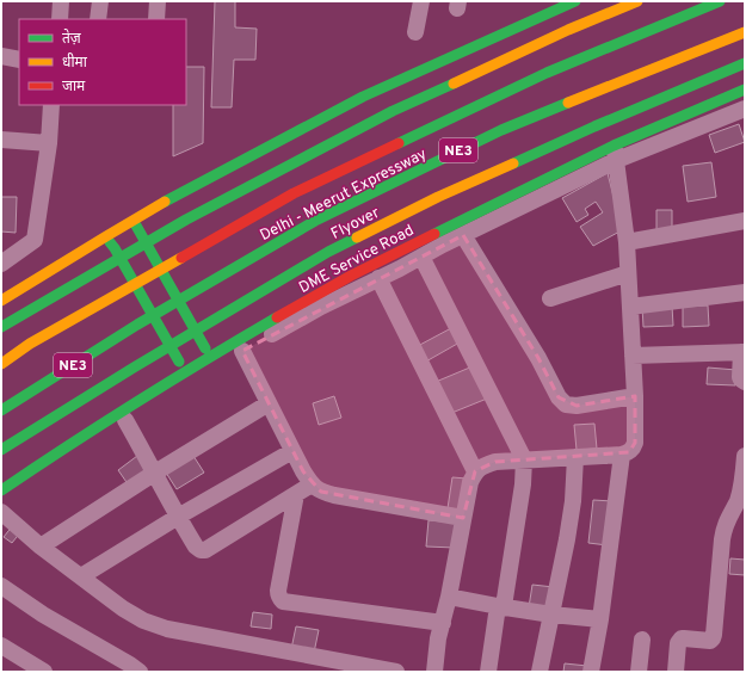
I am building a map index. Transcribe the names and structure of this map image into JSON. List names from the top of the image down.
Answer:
{
  "streets": {
    "main road": [
      "NE3",
      "Delhi - Meerut Expressway",
      "Flyover",
      "DME Service Road"
    ]
  },
  "legend": ["तेज़", "धीमा", "जाम"]
}
